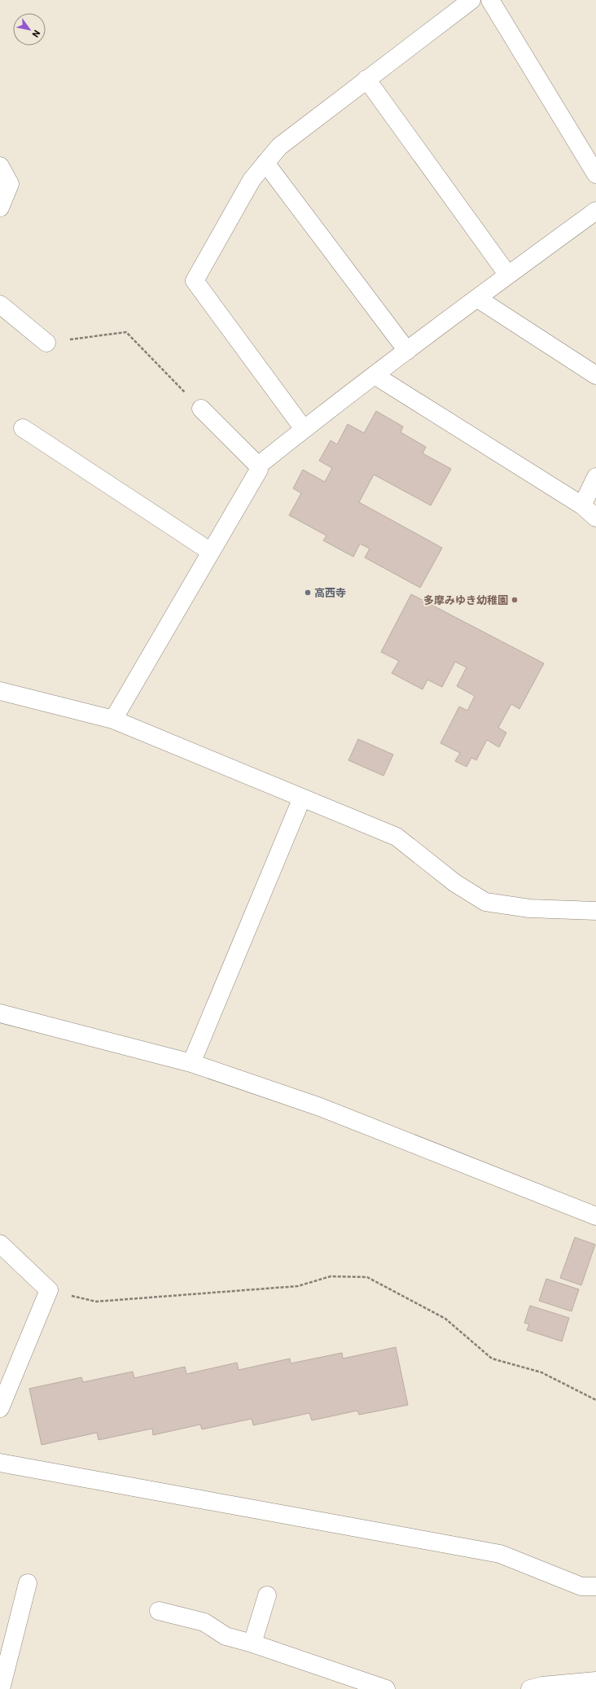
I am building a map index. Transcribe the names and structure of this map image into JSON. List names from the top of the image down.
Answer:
{
  "places": ["高西寺", "多摩みゆき幼稚園"],
  "north": "bottom right"
}
